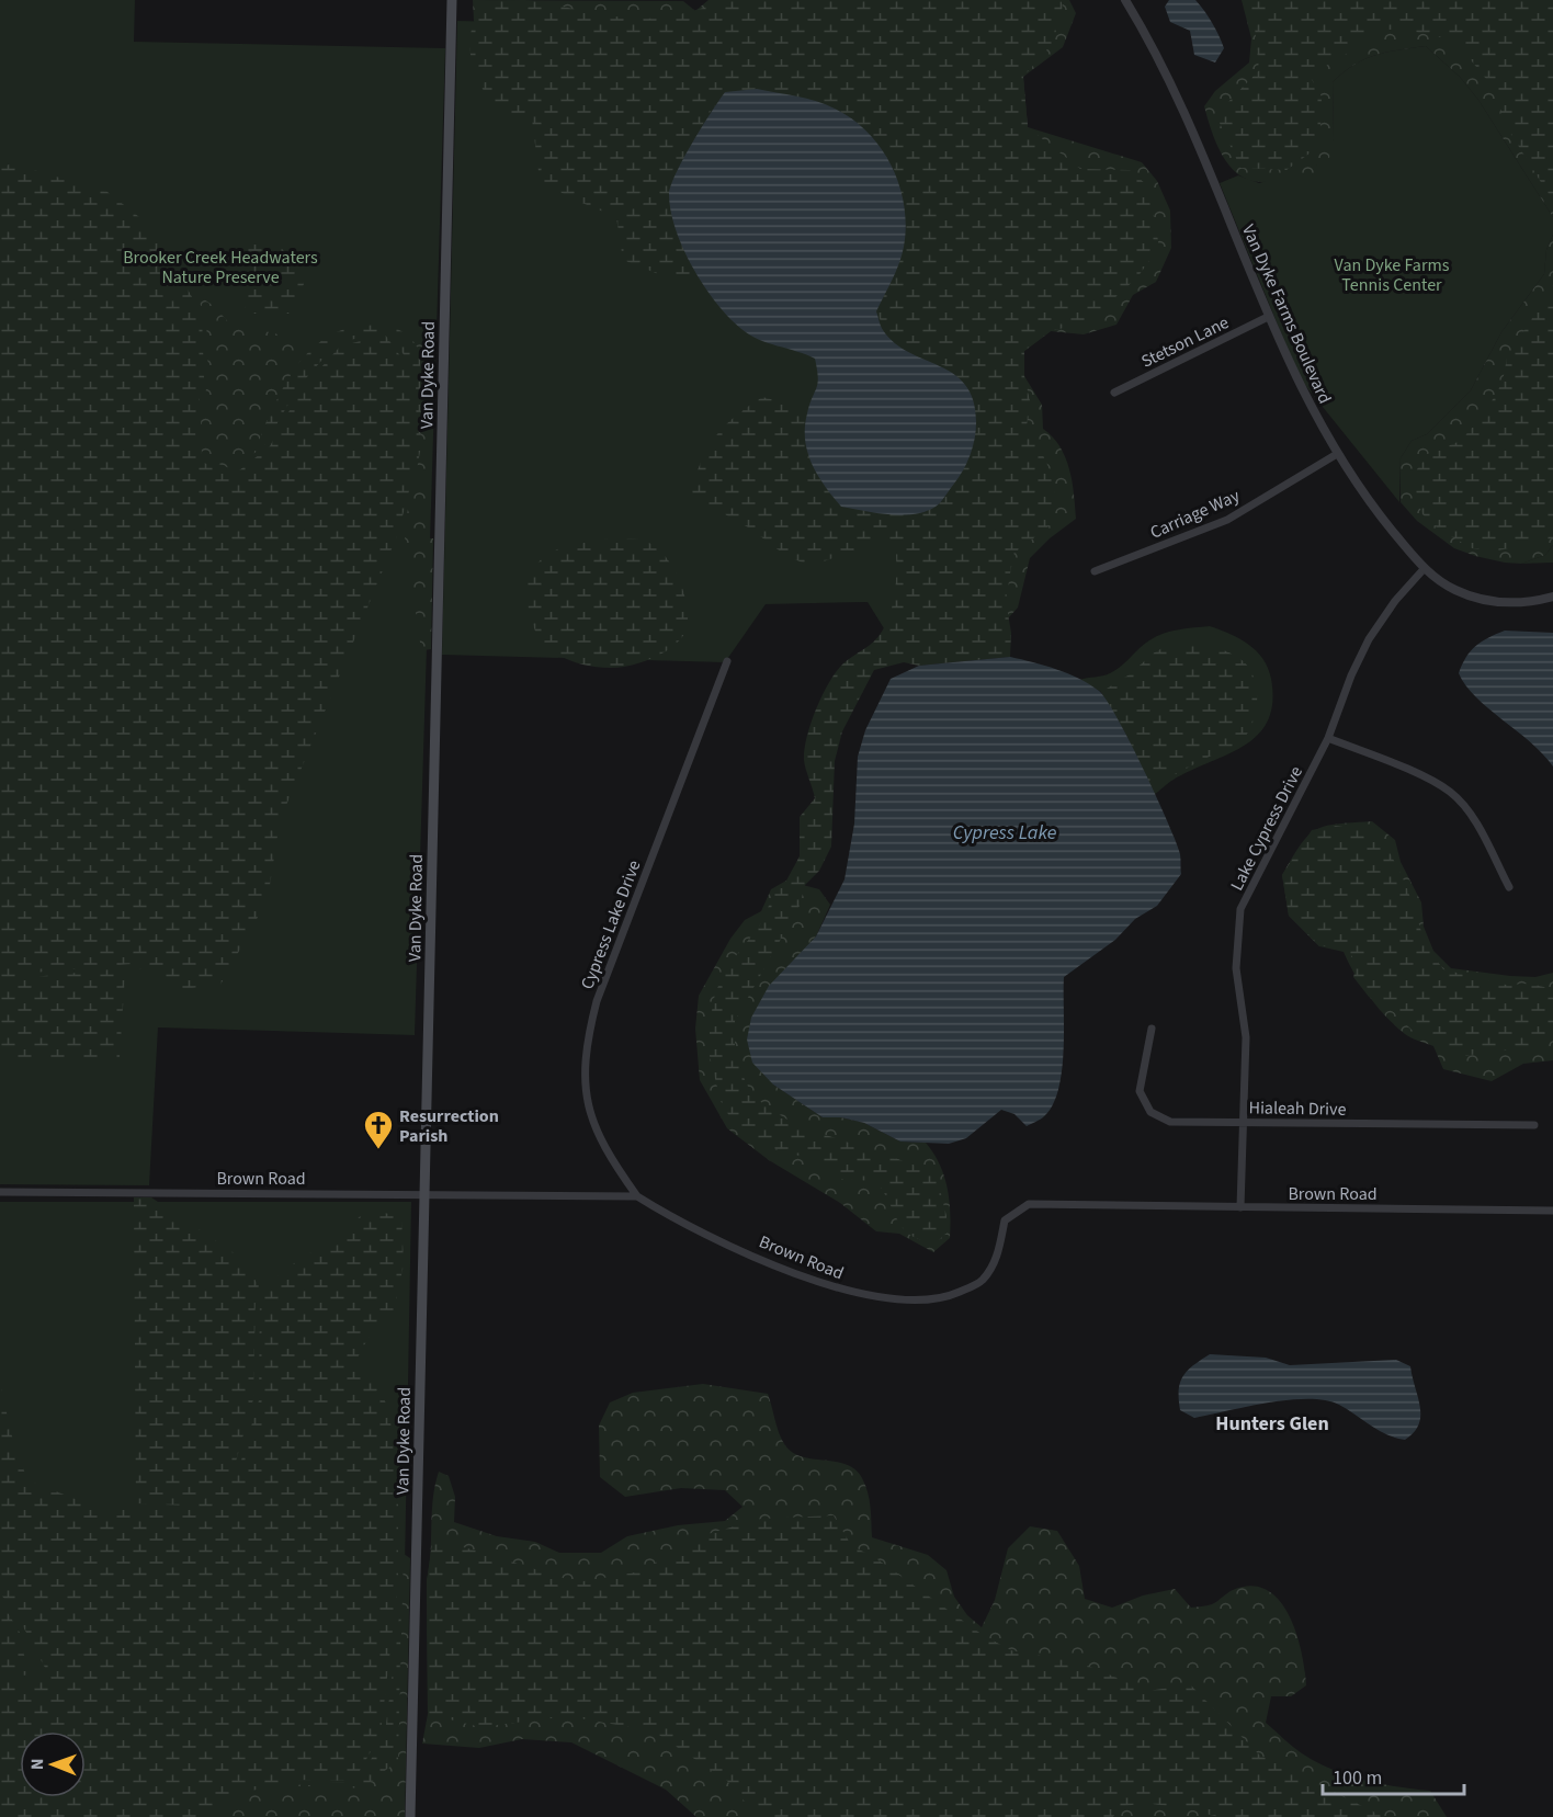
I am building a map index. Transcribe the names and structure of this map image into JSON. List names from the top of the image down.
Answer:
{
  "streets": {
    "main road": ["Van Dyke Road"],
    "street": [
      "Van Dyke Farms Boulevard",
      "Stetson Lane",
      "Carriage Way",
      "Lake Cypress Drive",
      "Cypress Lake Drive",
      "Hialeah Drive",
      "Brown Road"
    ]
  },
  "crossings": [
    ["Van Dyke Farms Boulevard", "Stetson Lane"],
    ["Van Dyke Farms Boulevard", "Carriage Way"],
    ["Van Dyke Farms Boulevard", "Lake Cypress Drive"],
    ["Van Dyke Road", "Brown Road"],
    ["Lake Cypress Drive", "Hialeah Drive"],
    ["Lake Cypress Drive", "Brown Road"],
    ["Cypress Lake Drive", "Brown Road"]
  ],
  "districts": ["Hunters Glen"],
  "water": ["Cypress Lake"],
  "parks": ["Brooker Creek Headwaters Nature Preserve", "Van Dyke Farms Tennis Center"],
  "places": {
    "church": ["Resurrection Parish"]
  },
  "scale_bar": "100 m",
  "north": "left"
}
